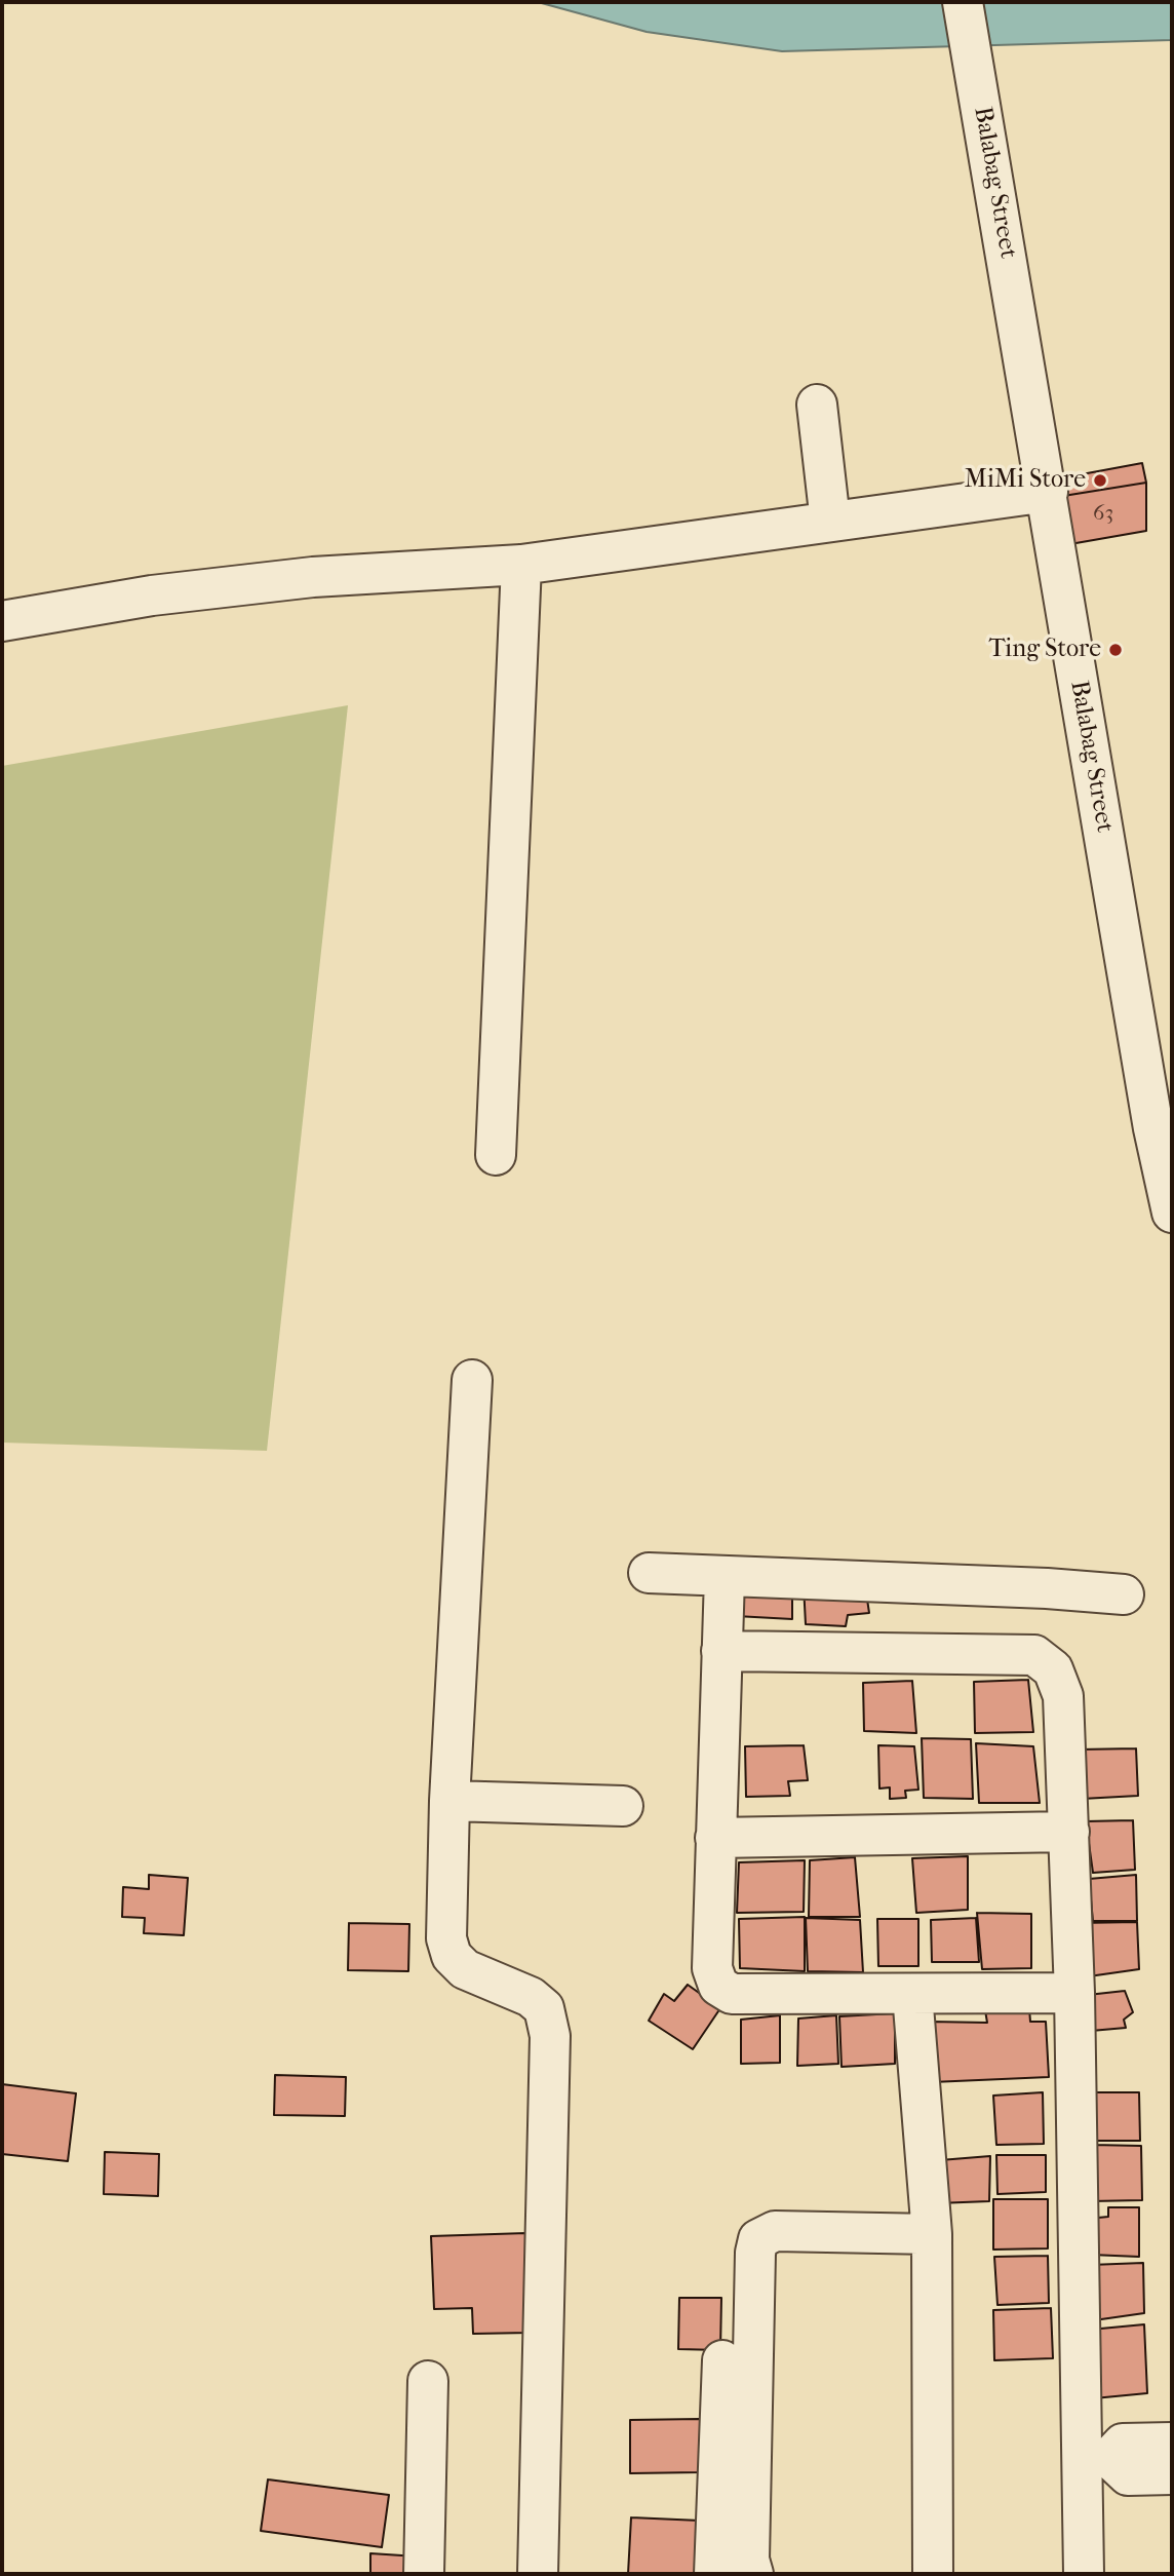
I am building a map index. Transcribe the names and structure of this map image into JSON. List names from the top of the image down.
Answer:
{
  "streets": {
    "street": ["Balabag Street"]
  },
  "places": ["MiMi Store", "Ting Store"],
  "house_numbers": ["63"]
}
